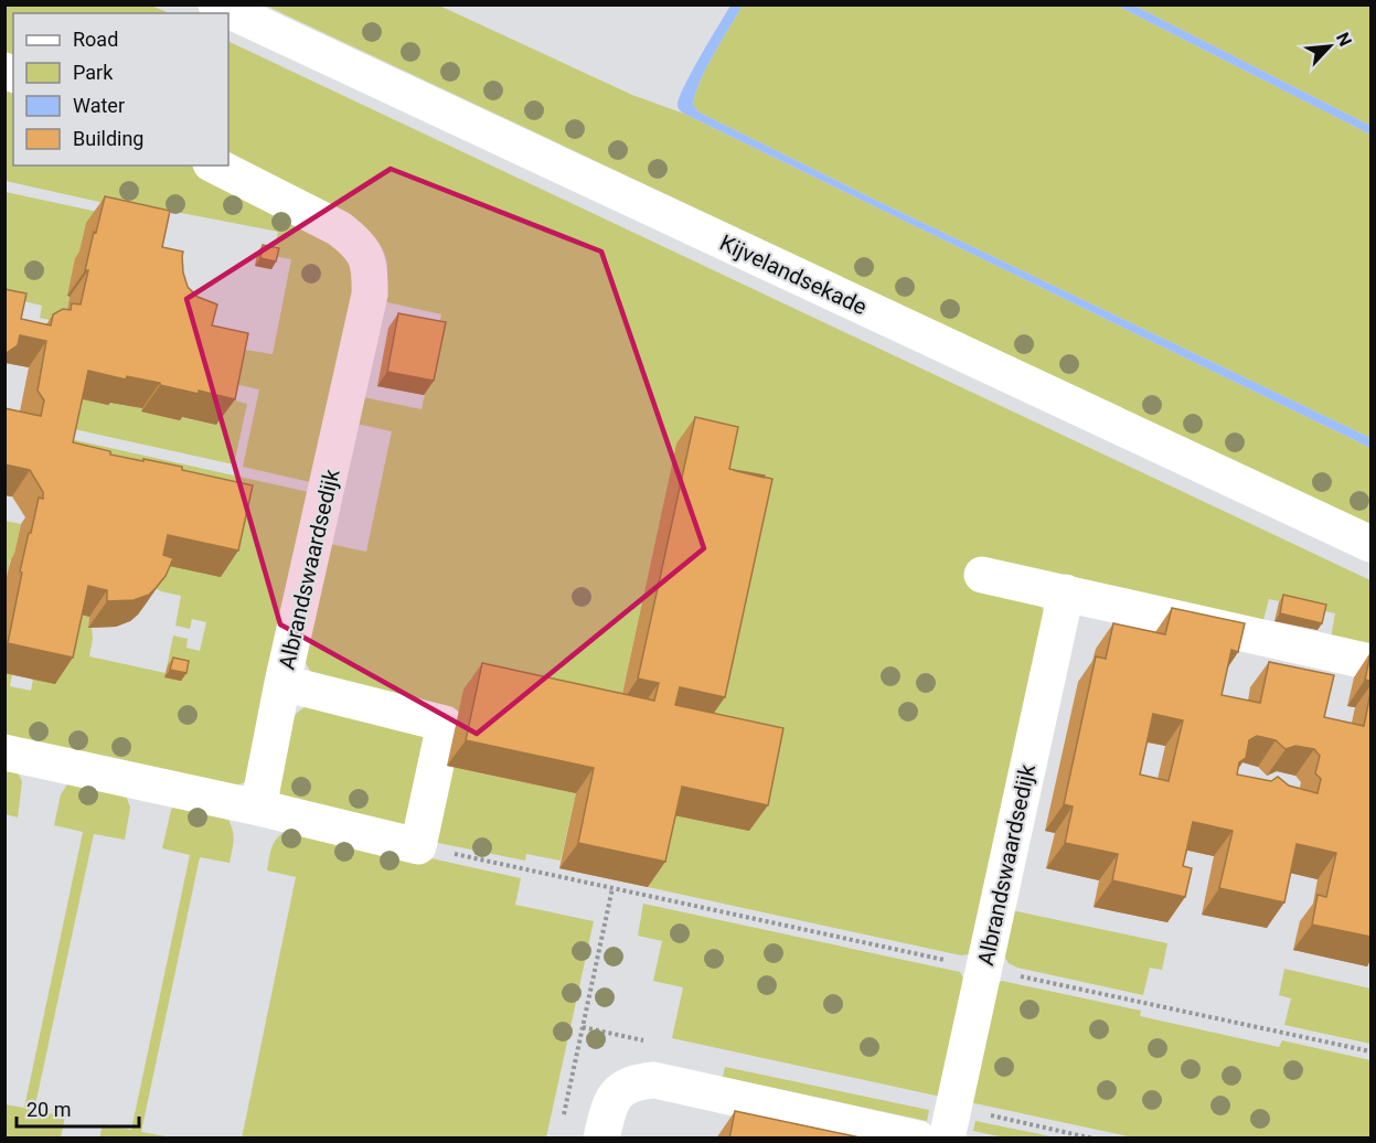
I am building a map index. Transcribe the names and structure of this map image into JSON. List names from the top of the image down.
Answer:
{
  "streets": {
    "street": ["Kijvelandsekade", "Albrandswaardsedijk"]
  },
  "legend": [
    "Road",
    "Park",
    "Water",
    "Building"
  ],
  "scale_bar": "20 m",
  "north": "top right"
}
